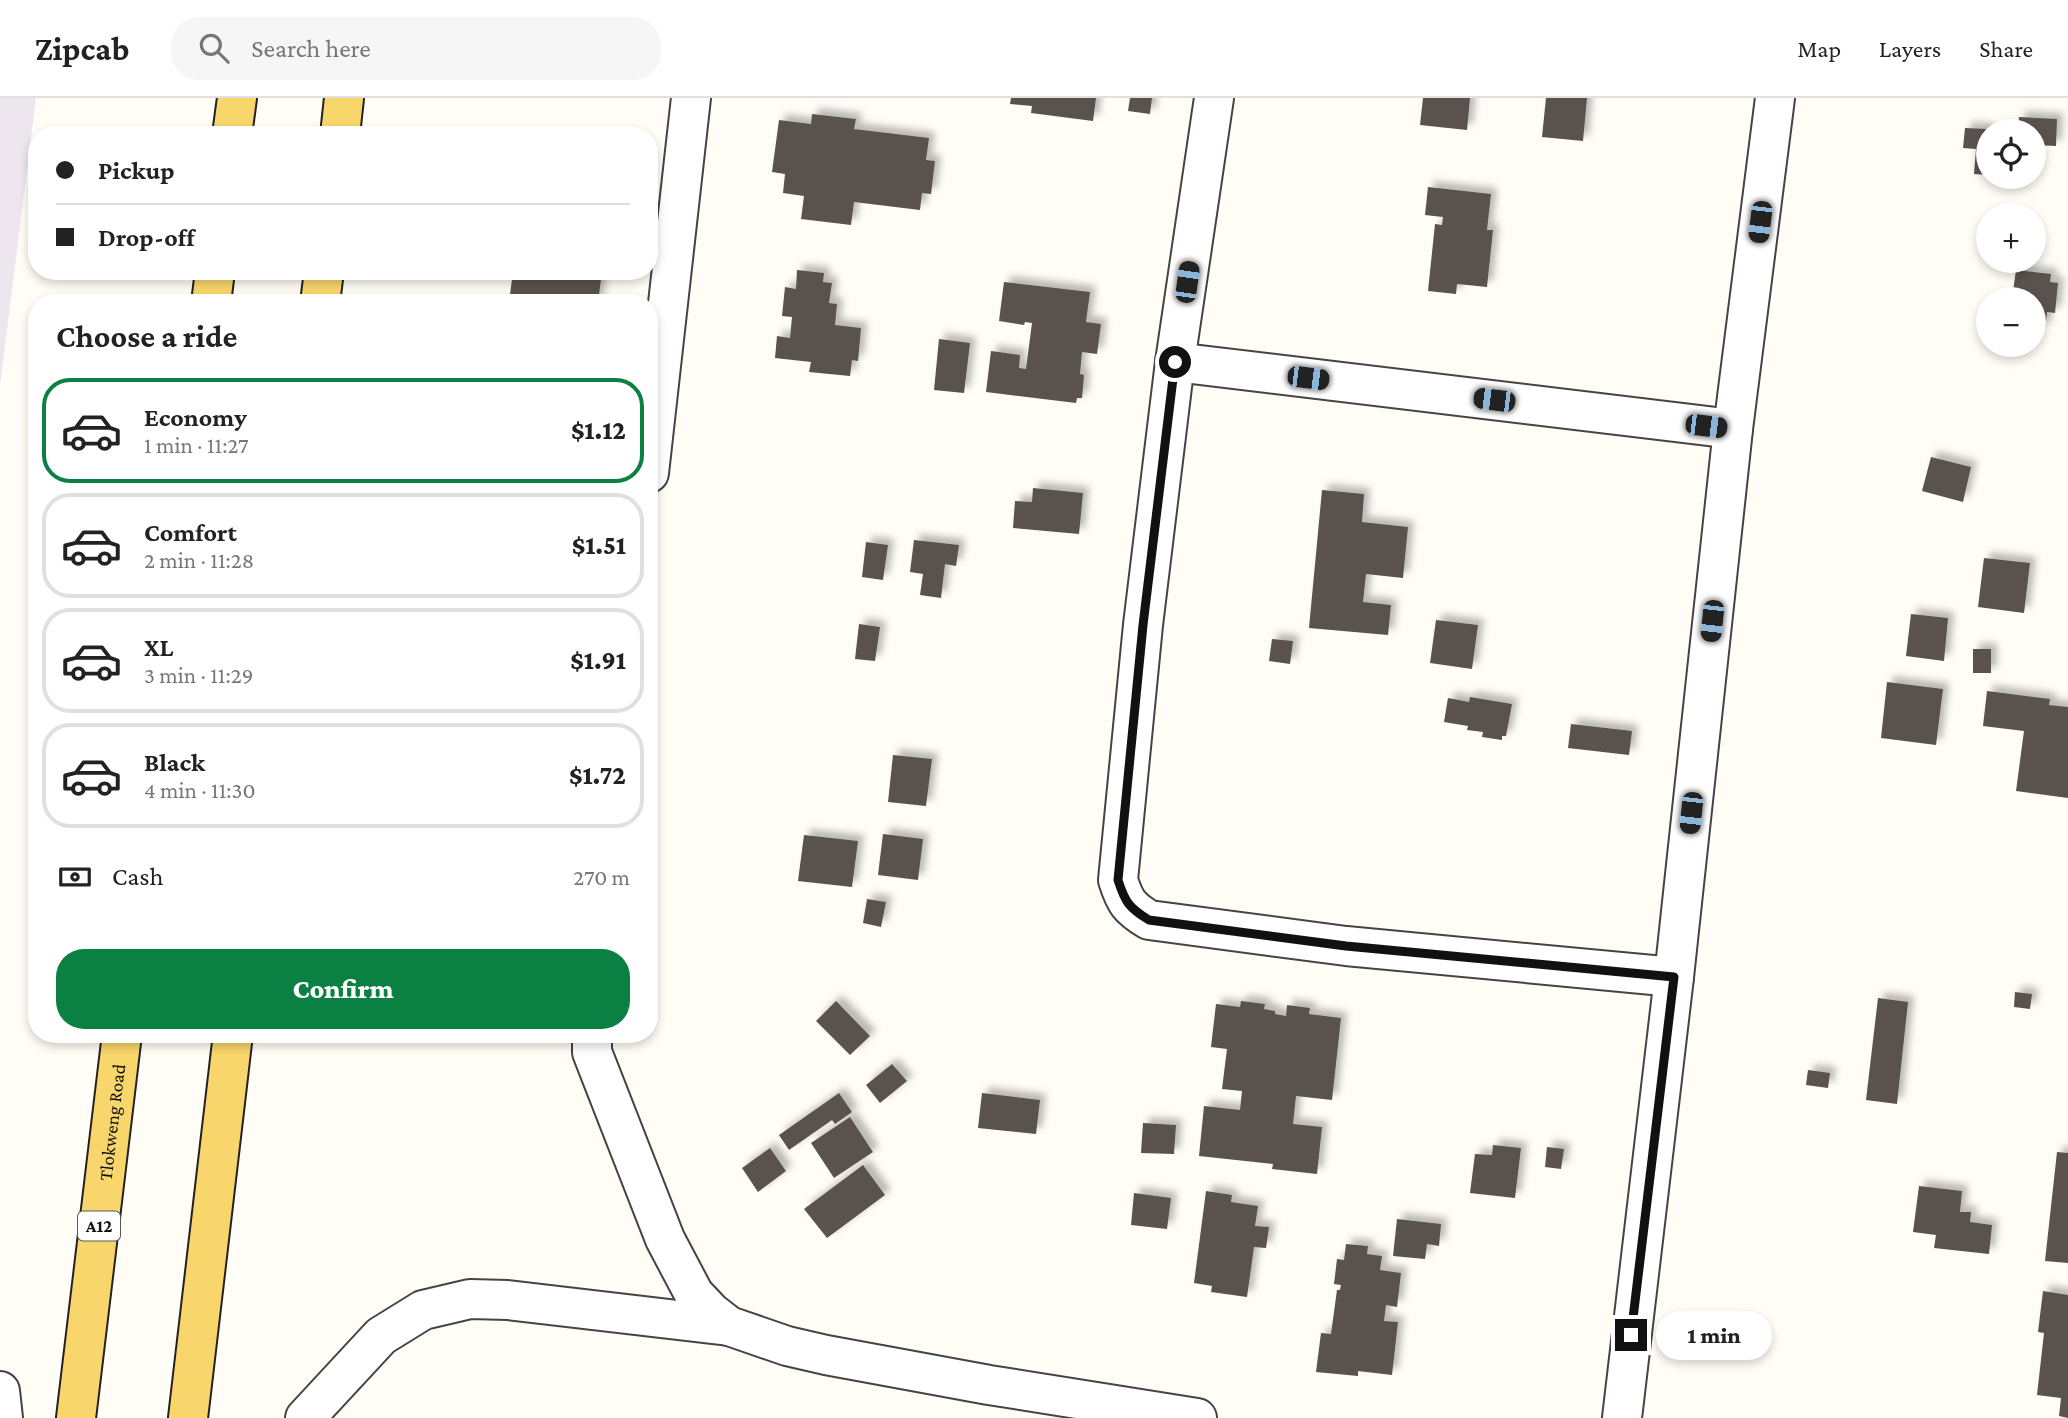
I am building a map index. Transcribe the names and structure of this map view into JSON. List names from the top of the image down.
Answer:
{
  "streets": {
    "main road": ["Tlokweng Road", "A12"]
  },
  "page": {
    "header": "Zipcab",
    "search": "Search here",
    "nav": ["Map", "Layers", "Share"],
    "map_buttons": ["+", "−"],
    "banner": ["Pickup", "Drop-off"],
    "heading": "Choose a ride",
    "list": [
      {
        "name": "Economy",
        "note": "1 min · 11:27",
        "value": "$1.12"
      },
      {
        "name": "Comfort",
        "note": "2 min · 11:28",
        "value": "$1.51"
      },
      {
        "name": "XL",
        "note": "3 min · 11:29",
        "value": "$1.91"
      },
      {
        "name": "Black",
        "note": "4 min · 11:30",
        "value": "$1.72"
      }
    ],
    "pay": ["Cash", "270 m"],
    "buttons": "Confirm",
    "bubble": "1 min"
  }
}
